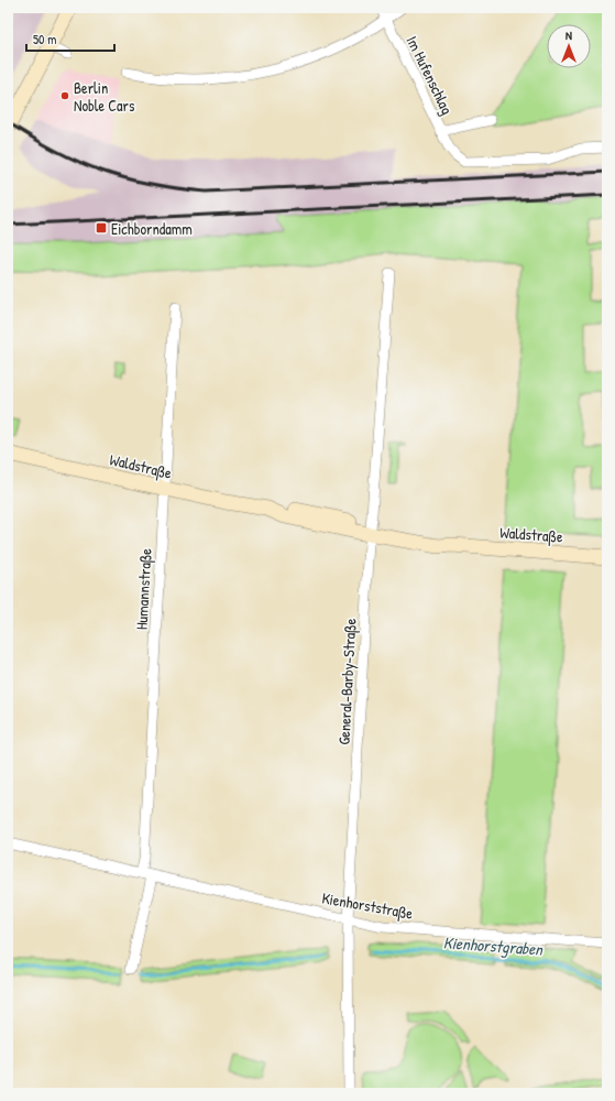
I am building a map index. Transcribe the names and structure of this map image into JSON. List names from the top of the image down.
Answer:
{
  "streets": {
    "main road": ["Waldstraße"],
    "street": [
      "Im Hufenschlag",
      "Humannstraße",
      "General-Barby-Straße",
      "Kienhorststraße"
    ]
  },
  "crossings": [
    ["Waldstraße", "Humannstraße"],
    ["Waldstraße", "General-Barby-Straße"],
    ["Humannstraße", "Kienhorststraße"],
    ["General-Barby-Straße", "Kienhorststraße"]
  ],
  "water": ["Kienhorstgraben"],
  "places": {
    "other": ["Berlin Noble Cars"],
    "transit": ["Eichborndamm"]
  },
  "scale_bar": "50 m",
  "north": "top"
}
